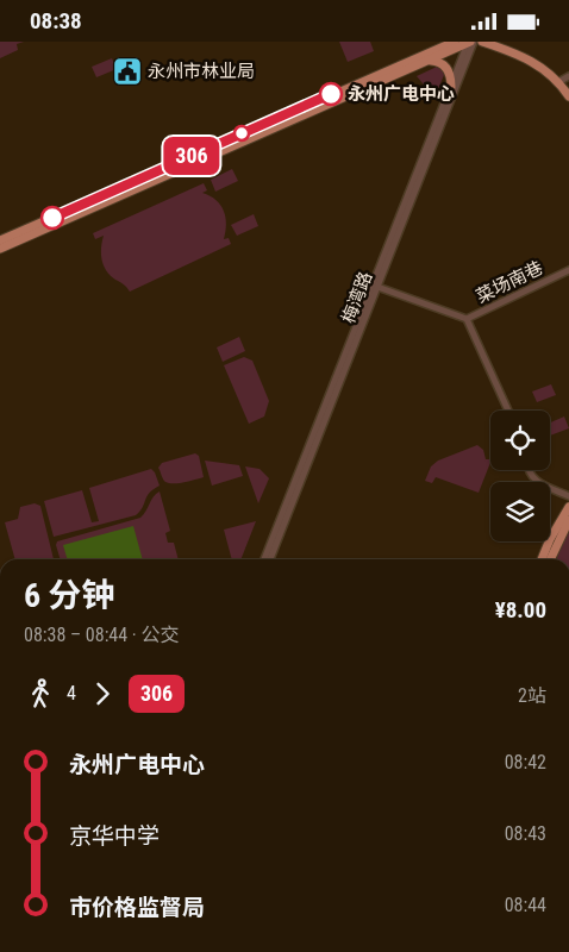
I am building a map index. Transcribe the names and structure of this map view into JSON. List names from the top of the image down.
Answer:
{
  "streets": {
    "street": ["菜场南巷", "梅湾路"]
  },
  "places": {
    "public building": ["永州市林业局"],
    "other": ["永州广电中心"]
  },
  "lines": ["bus line 306"],
  "page": {
    "status": "08:38",
    "on_map": "306",
    "heading": ["6 分钟", "08:38 – 08:44 · 公交", "¥8.00"],
    "legs": ["4", "306", "2站"],
    "list": [
      {
        "name": "永州广电中心",
        "value": "08:42"
      },
      {
        "name": "京华中学",
        "value": "08:43"
      },
      {
        "name": "市价格监督局",
        "value": "08:44"
      }
    ]
  }
}
